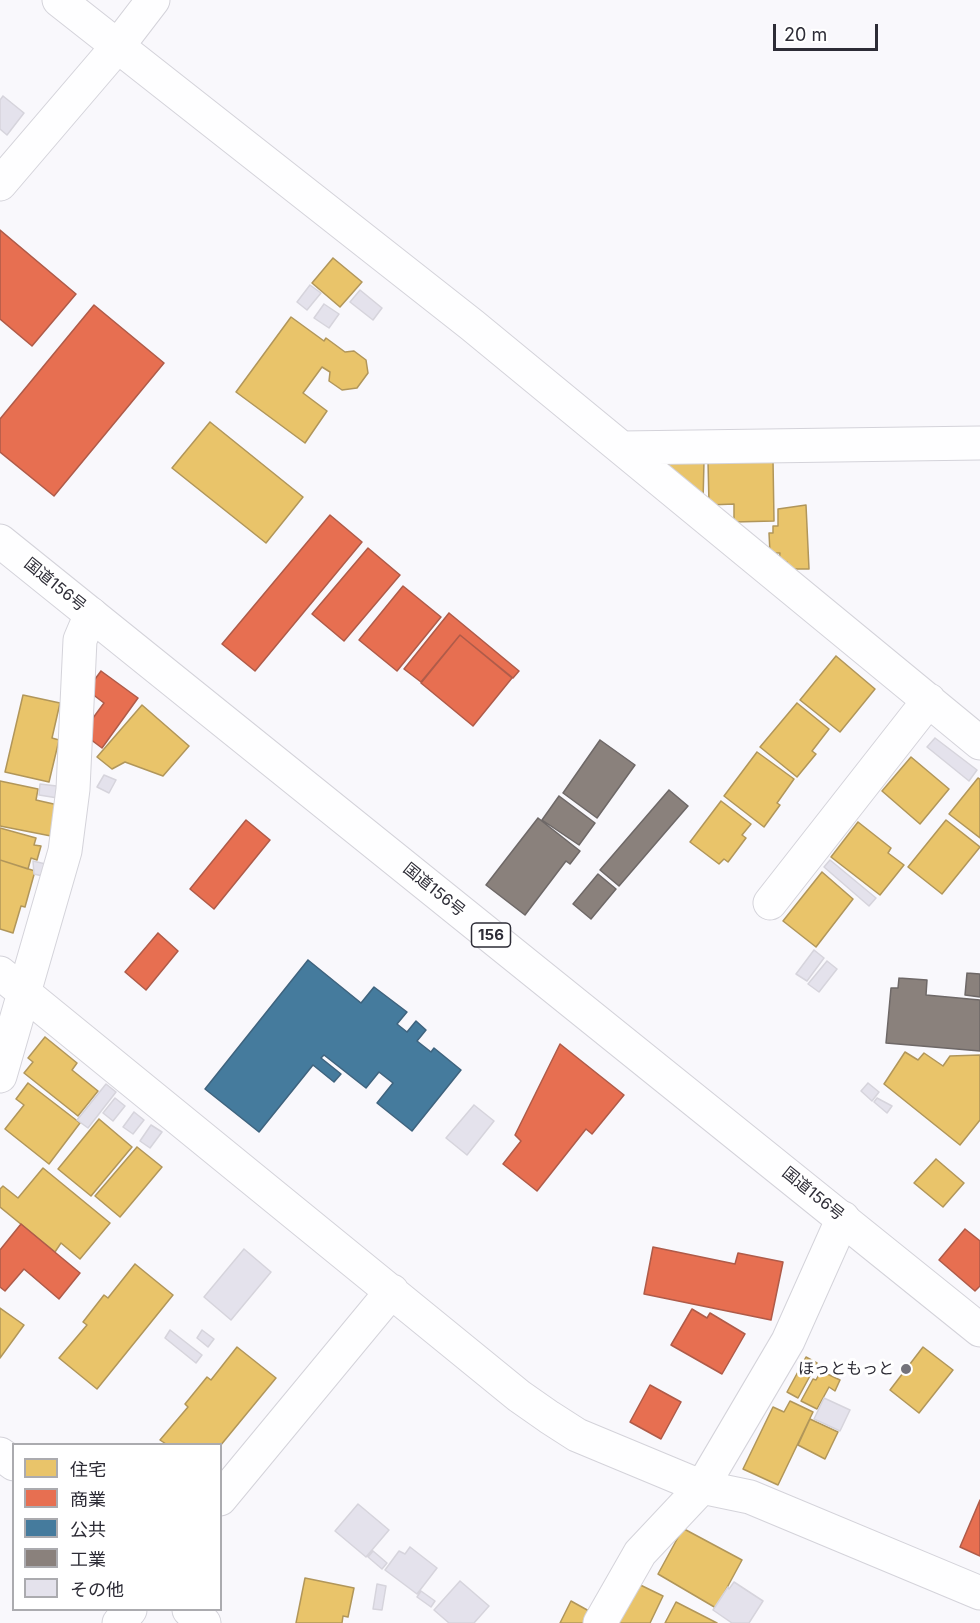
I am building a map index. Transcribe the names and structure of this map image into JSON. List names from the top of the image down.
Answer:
{
  "streets": {
    "main road": ["国道156号", "156"]
  },
  "places": ["ほっともっと"],
  "legend": [
    "住宅",
    "商業",
    "公共",
    "工業",
    "その他"
  ],
  "scale_bar": "20 m"
}
